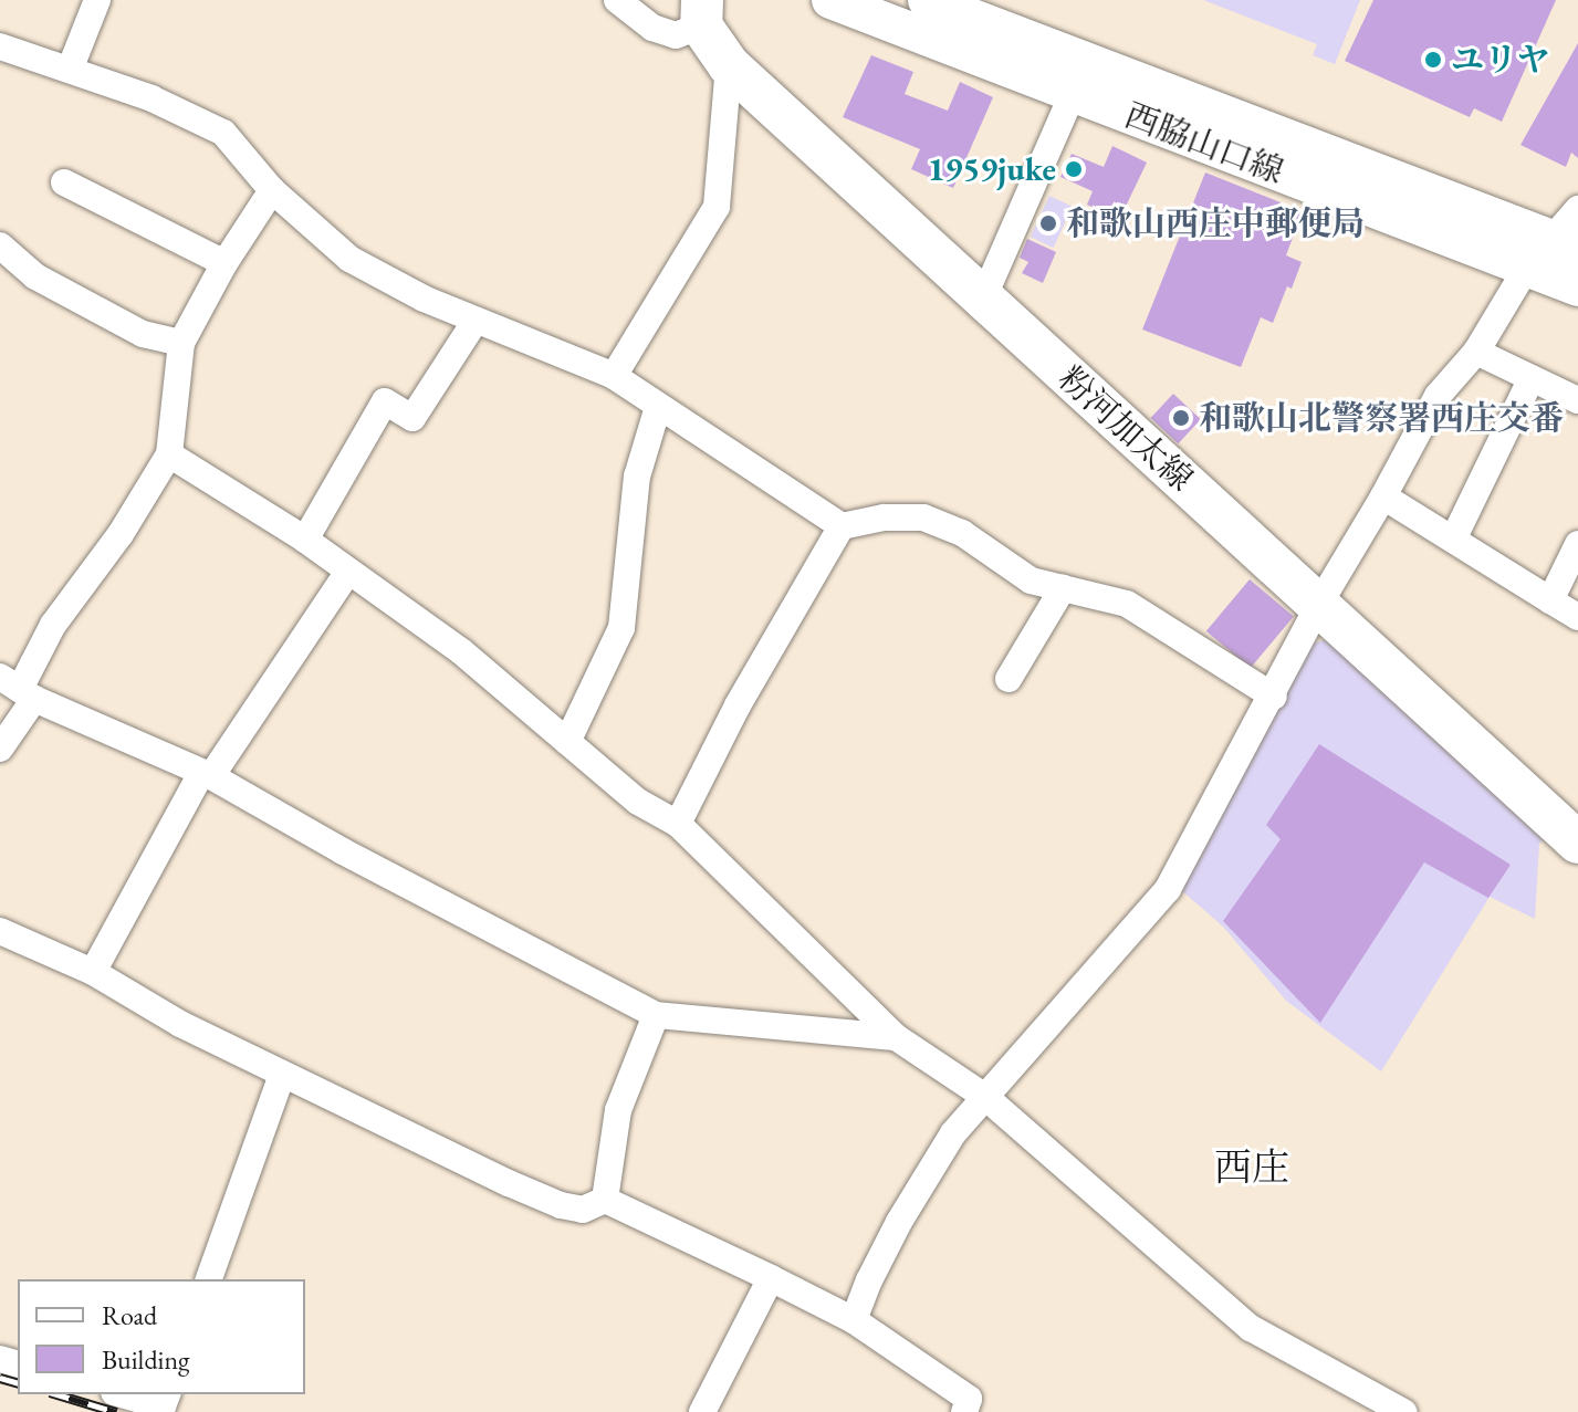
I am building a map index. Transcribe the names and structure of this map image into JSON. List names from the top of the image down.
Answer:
{
  "streets": {
    "main road": ["粉河加太線"],
    "street": ["西脇山口線"]
  },
  "districts": ["西庄"],
  "places": [
    "ユリヤ",
    "1959juke",
    "和歌山西庄中郵便局",
    "和歌山北警察署西庄交番"
  ],
  "legend": ["Road", "Building"]
}
